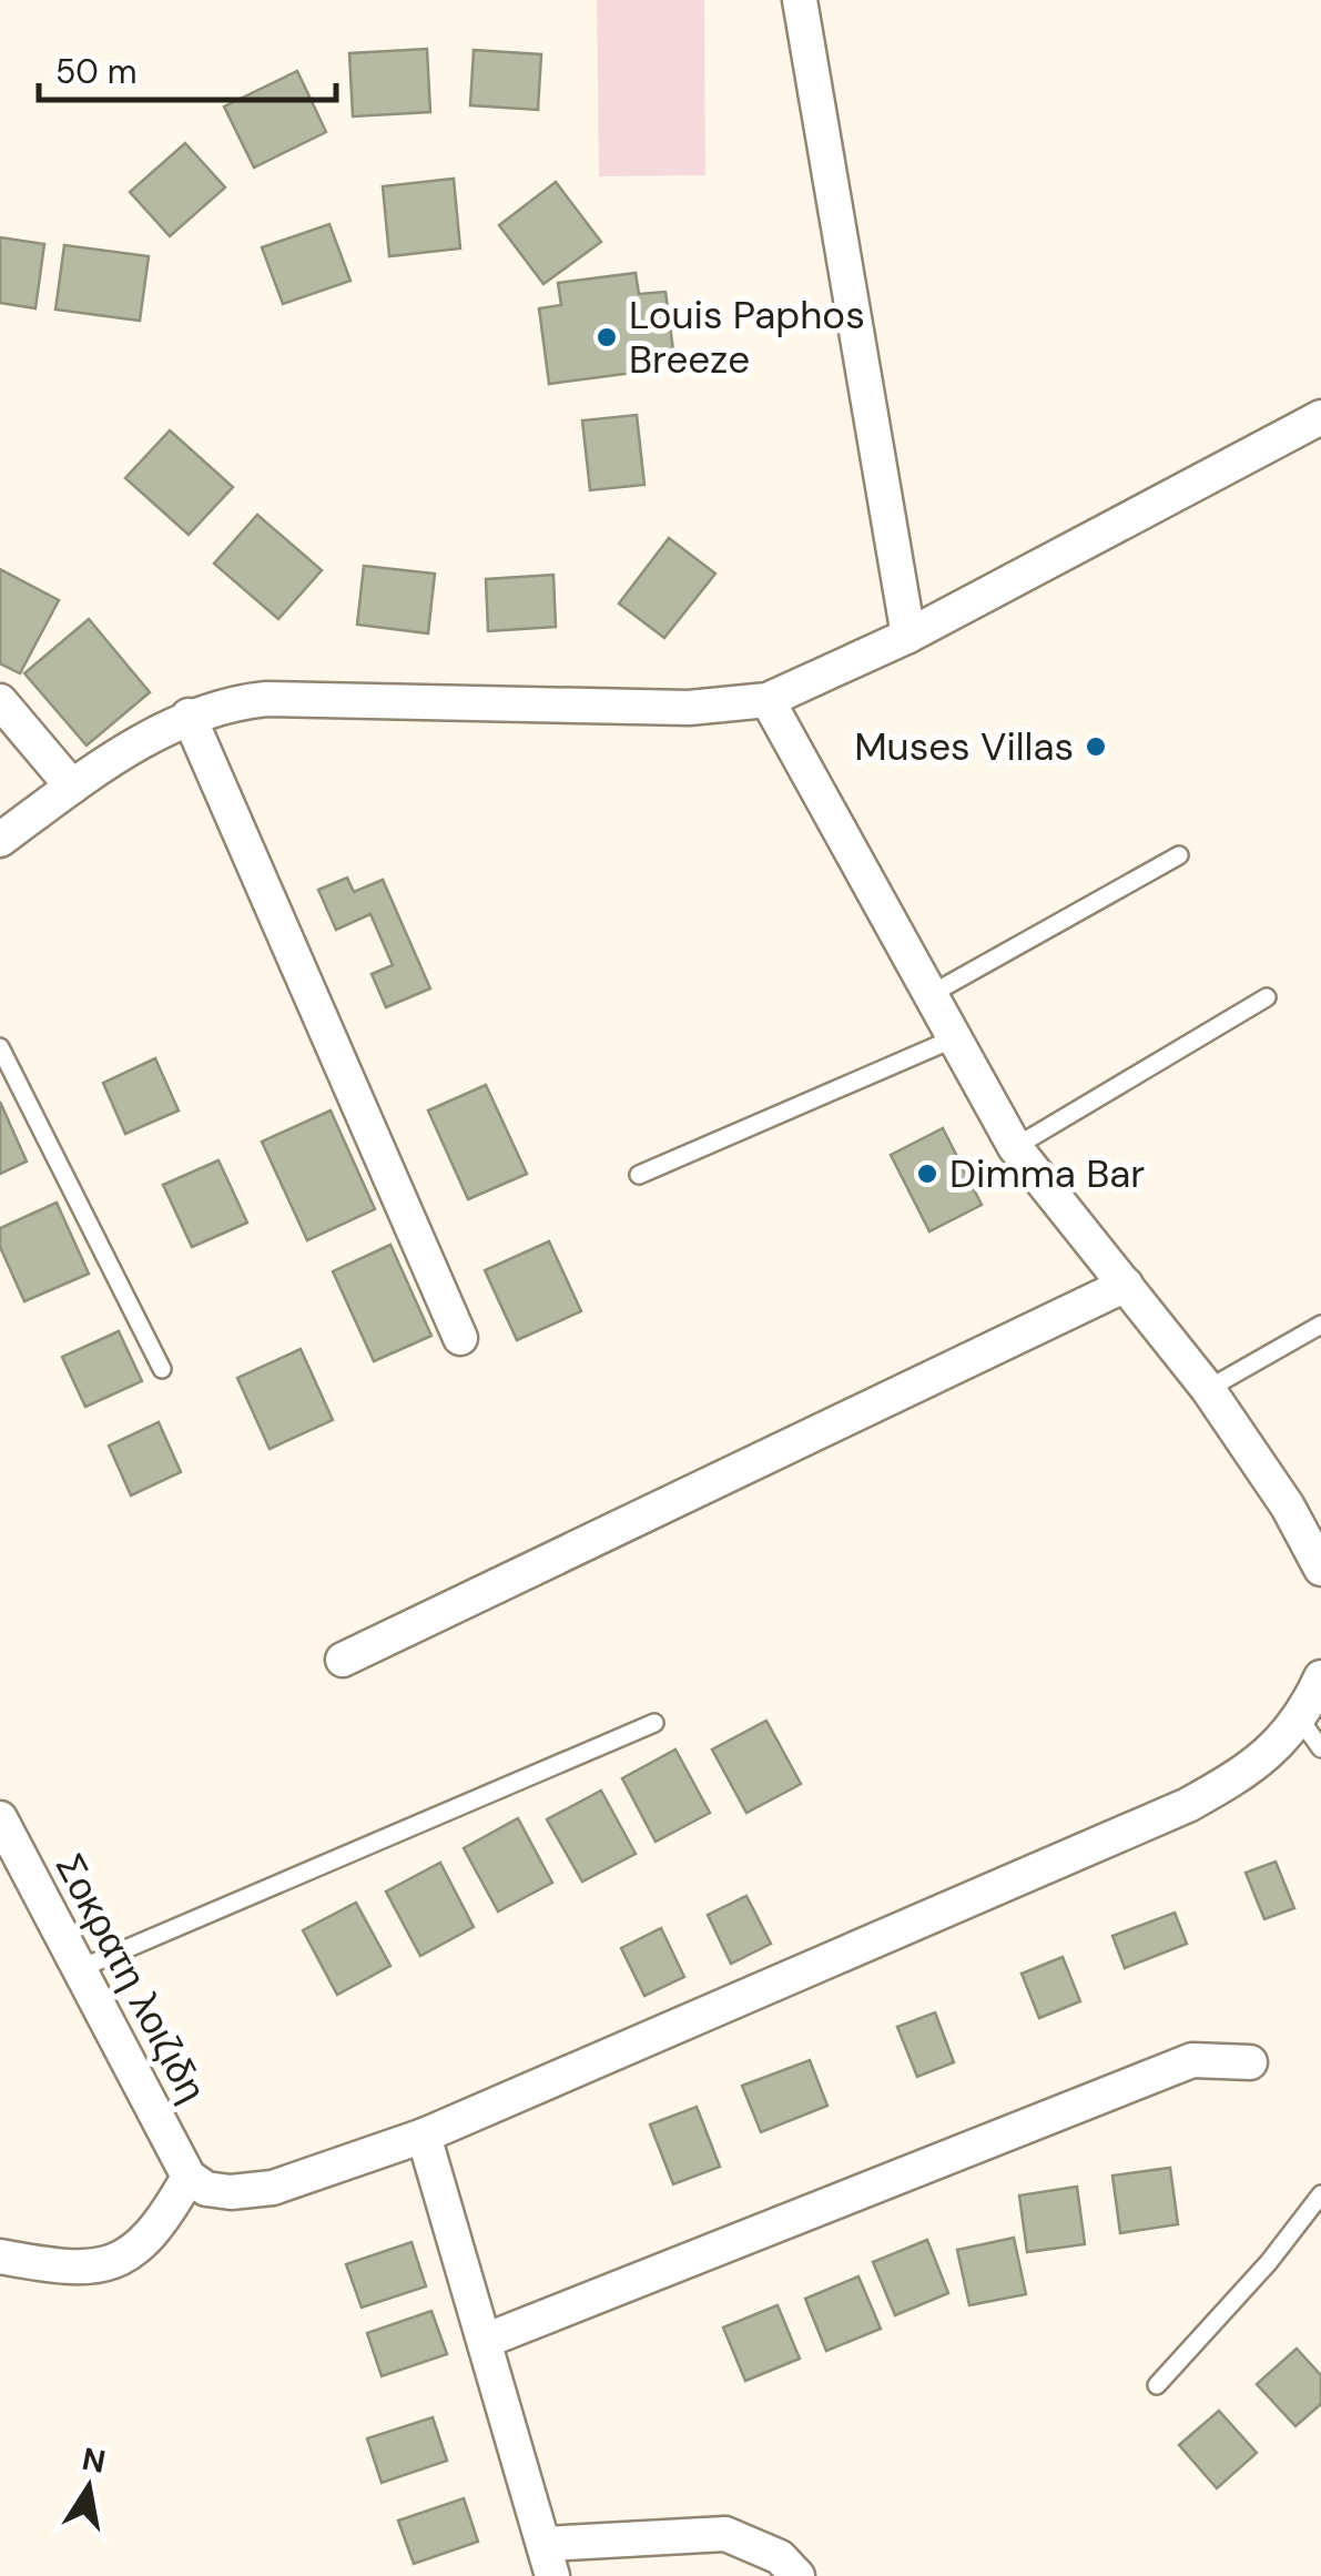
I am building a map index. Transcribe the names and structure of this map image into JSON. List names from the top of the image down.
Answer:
{
  "streets": {
    "street": ["Σοκρατη λοιζιδη"]
  },
  "places": ["Louis Paphos Breeze", "Muses Villas", "Dimma Bar"],
  "scale_bar": "50 m",
  "north": "top"
}
